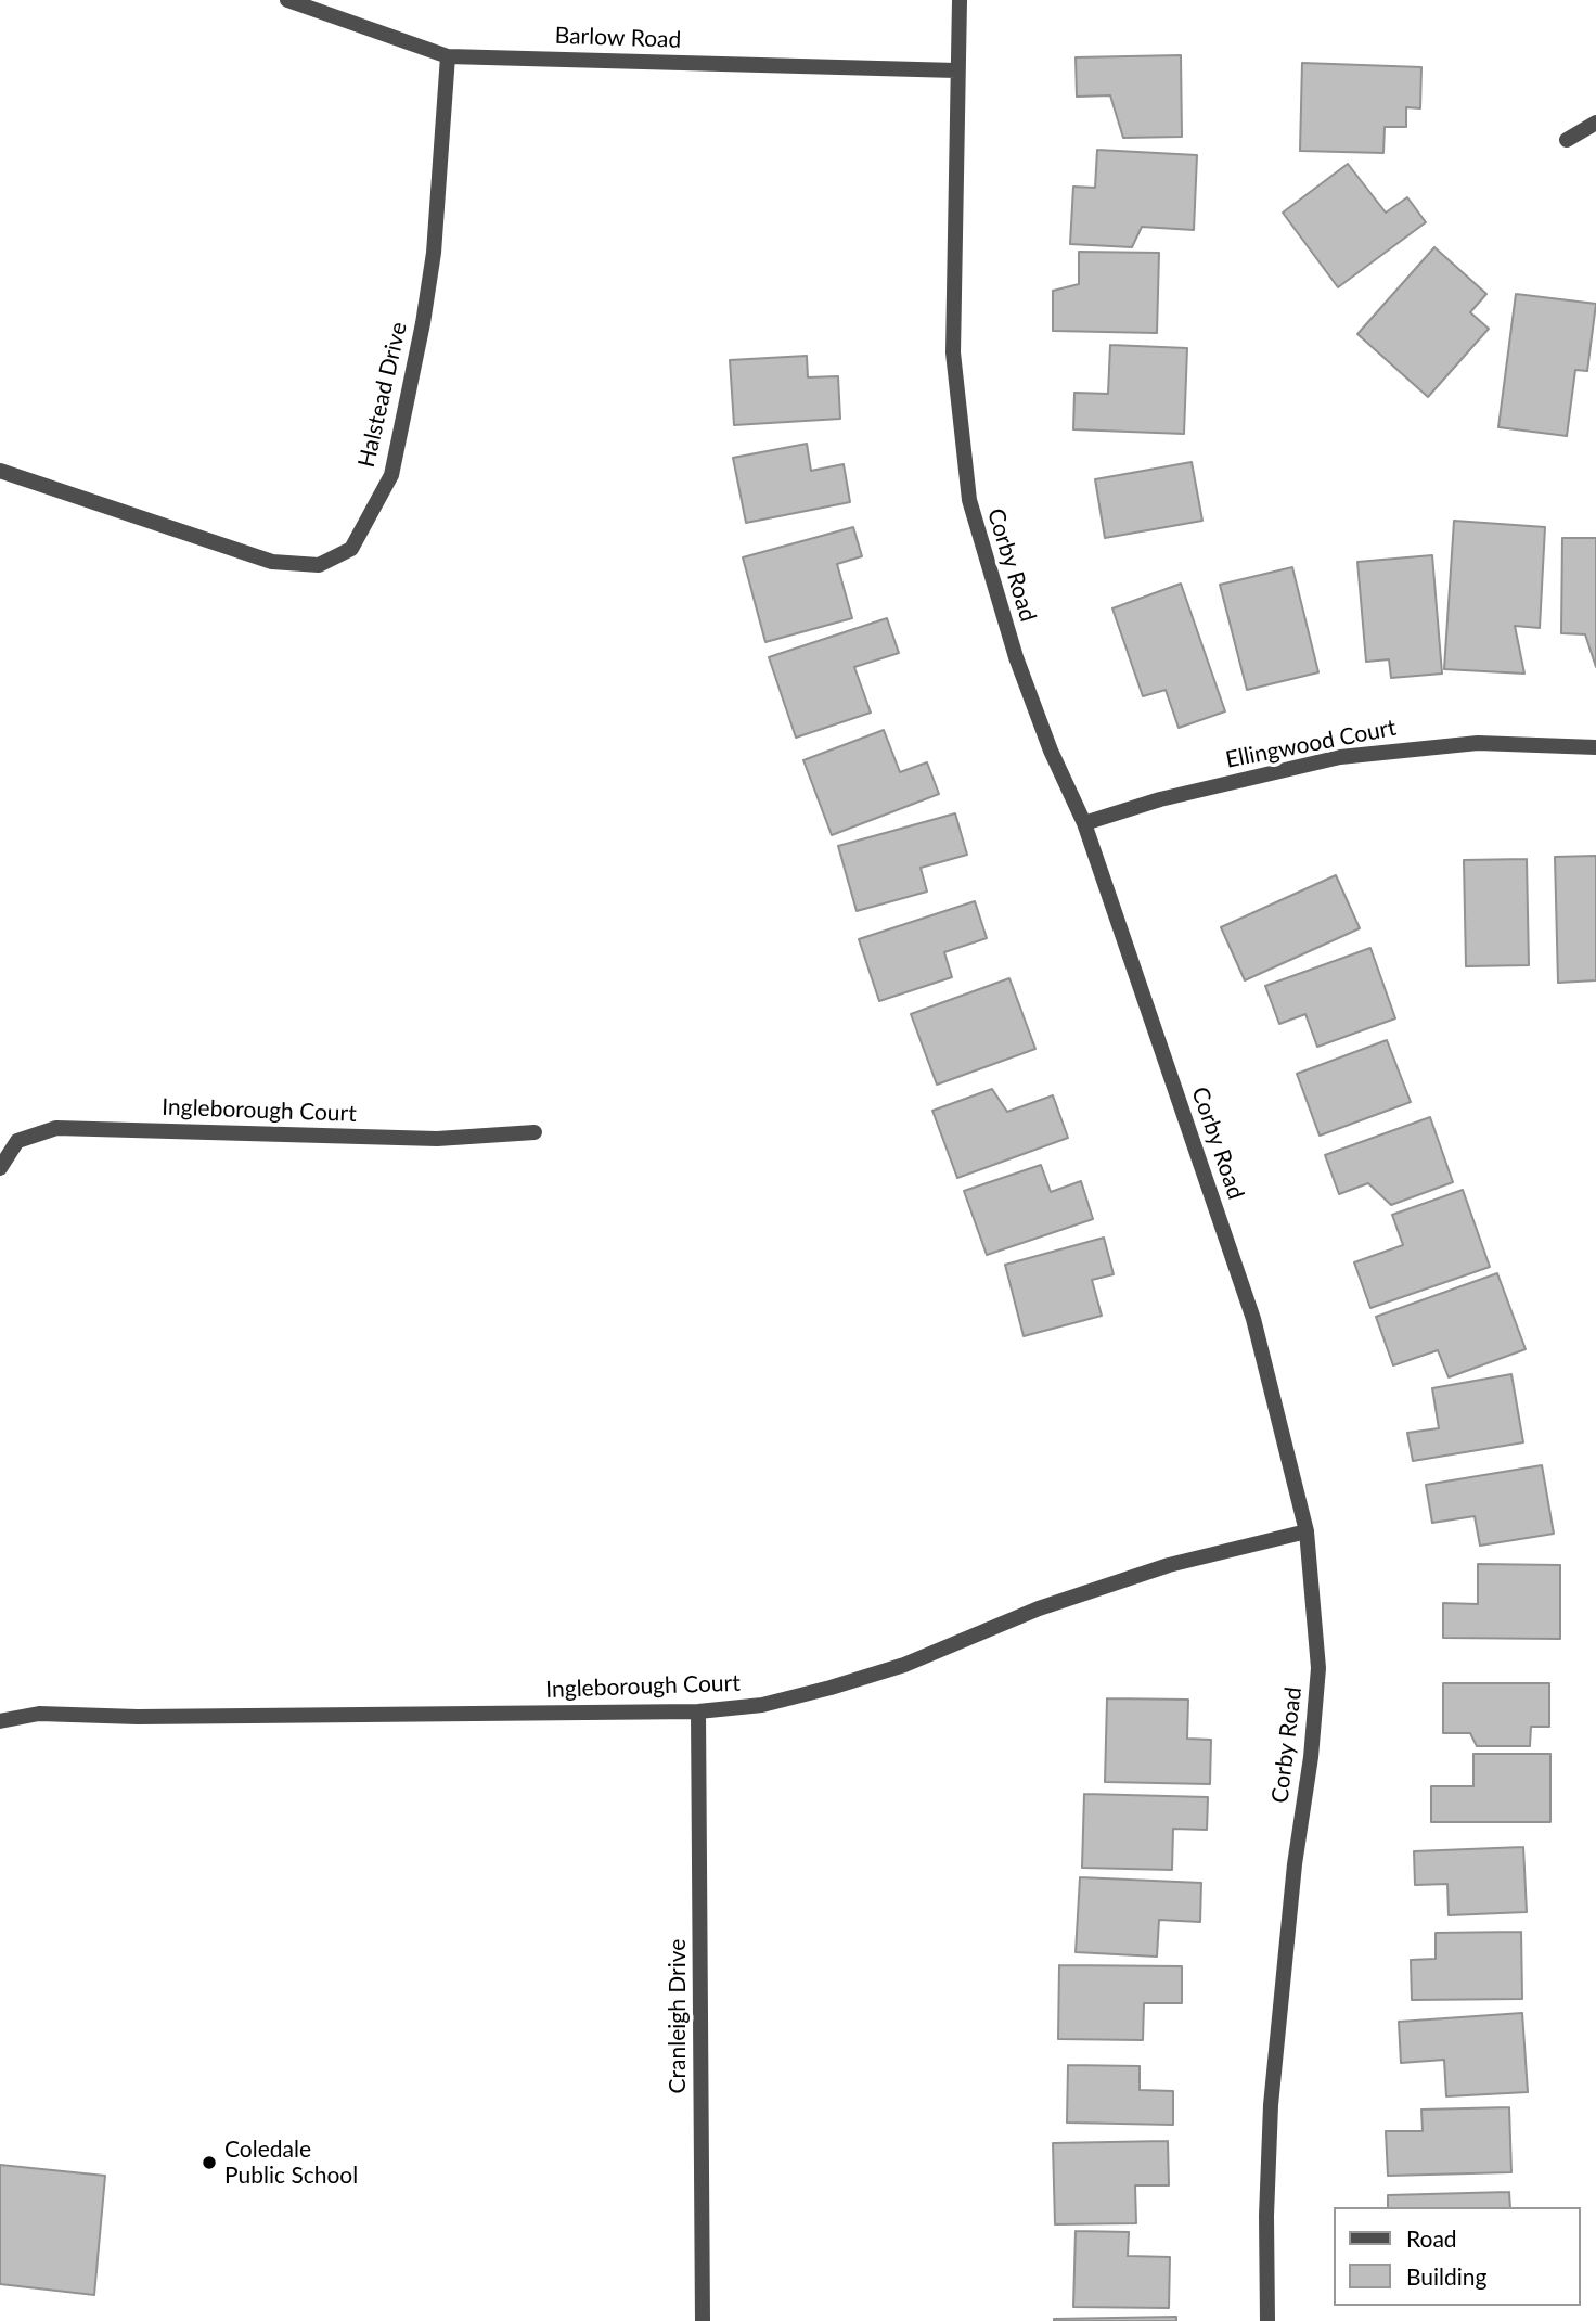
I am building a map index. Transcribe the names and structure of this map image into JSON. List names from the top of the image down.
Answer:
{
  "streets": {
    "street": [
      "Barlow Road",
      "Halstead Drive",
      "Corby Road",
      "Ellingwood Court",
      "Ingleborough Court",
      "Cranleigh Drive"
    ]
  },
  "crossings": [
    ["Barlow Road", "Halstead Drive"],
    ["Barlow Road", "Corby Road"],
    ["Corby Road", "Ellingwood Court"],
    ["Corby Road", "Ingleborough Court"],
    ["Ingleborough Court", "Cranleigh Drive"]
  ],
  "places": ["Coledale Public School"],
  "legend": ["Road", "Building"]
}
